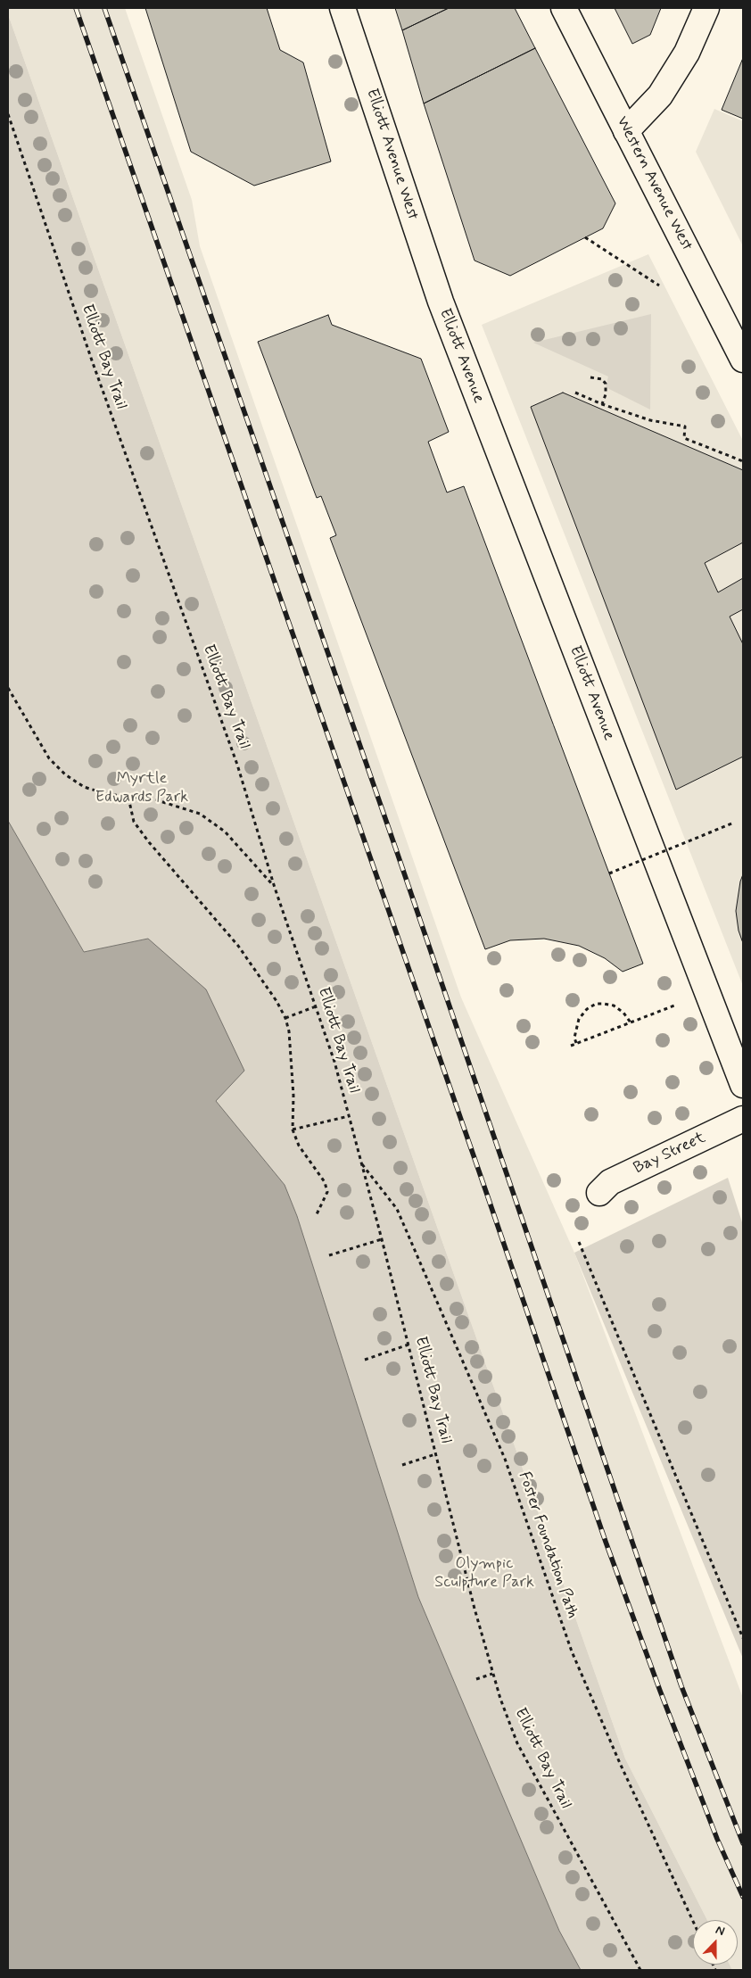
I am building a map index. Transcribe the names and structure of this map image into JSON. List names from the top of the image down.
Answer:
{
  "streets": {
    "main road": [
      "Elliott Avenue West",
      "Western Avenue West",
      "Elliott Avenue",
      "Bay Street"
    ],
    "path": ["Elliott Bay Trail", "Foster Foundation Path"]
  },
  "crossings": [
    ["Elliott Avenue West", "Elliott Avenue"],
    ["Elliott Bay Trail", "Foster Foundation Path"]
  ],
  "parks": ["Myrtle Edwards Park", "Olympic Sculpture Park"],
  "north": "top"
}
